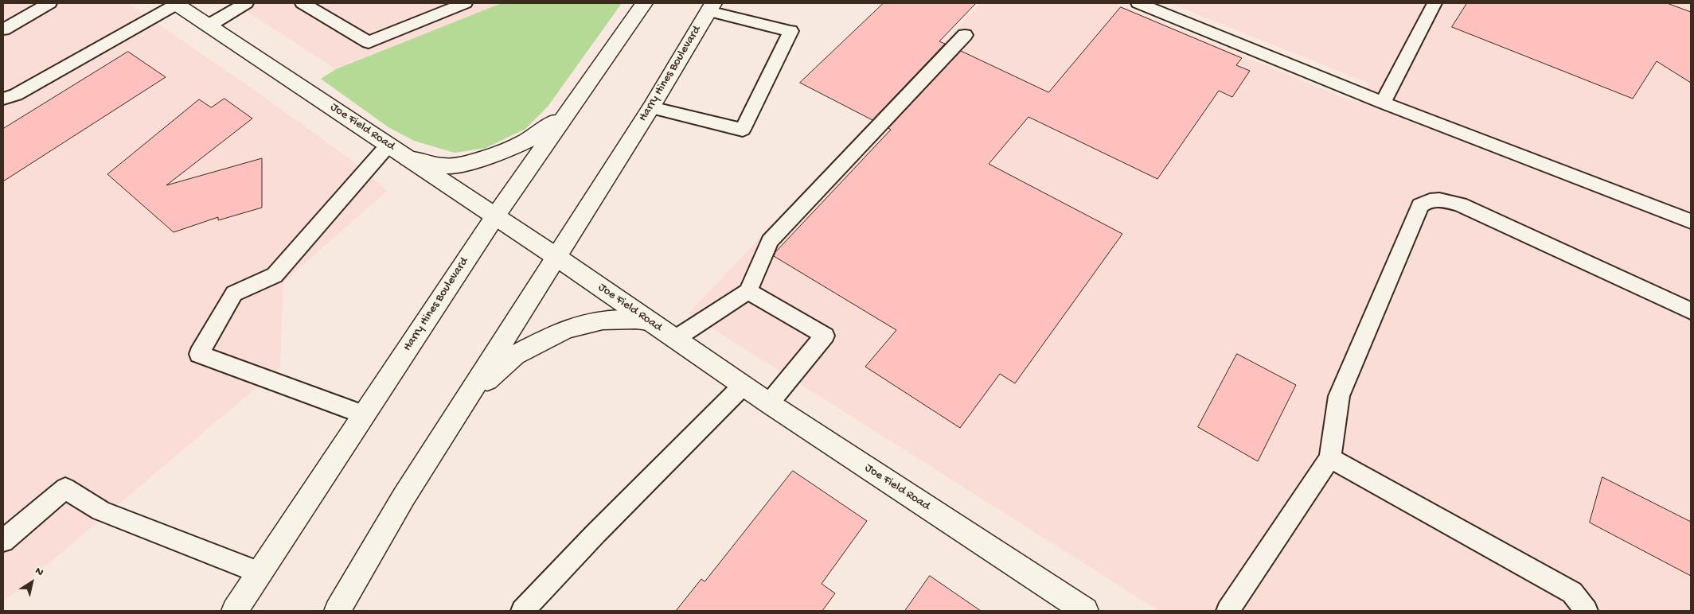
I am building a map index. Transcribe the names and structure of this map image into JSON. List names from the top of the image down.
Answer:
{
  "streets": {
    "main road": ["Harry Hines Boulevard", "Joe Field Road"]
  },
  "crossings": [
    ["Harry Hines Boulevard", "Joe Field Road"]
  ],
  "north": "top right"
}
